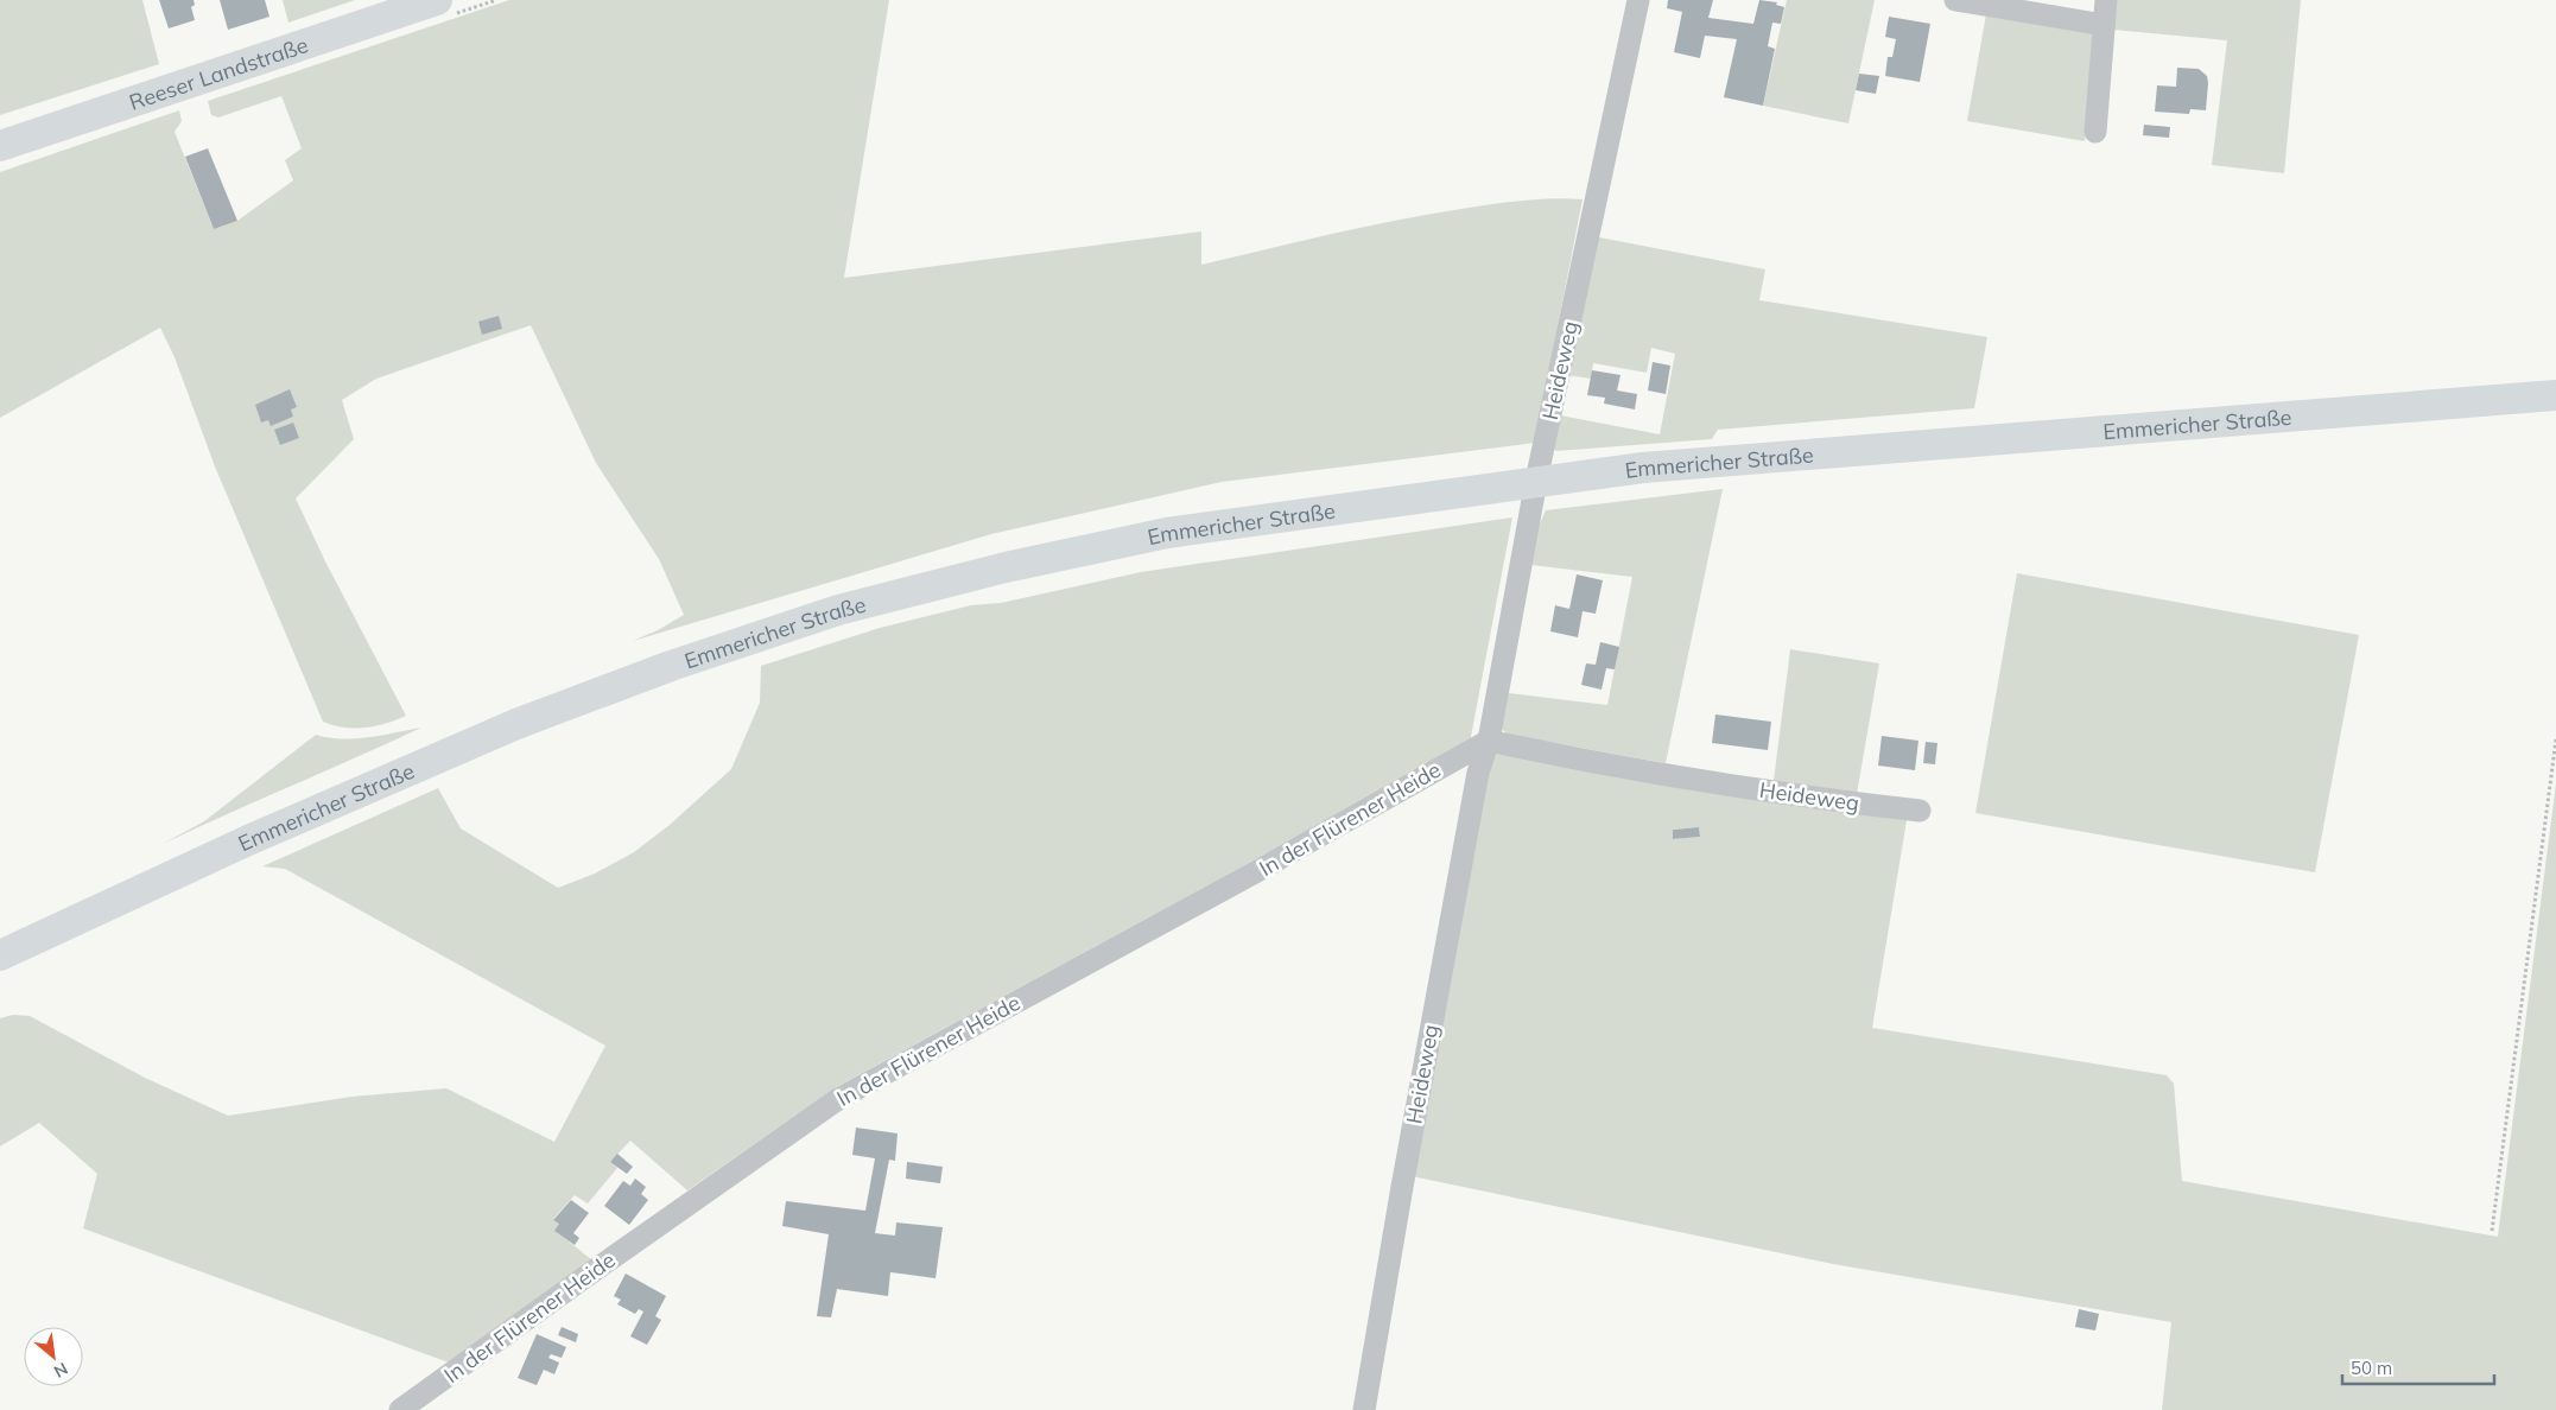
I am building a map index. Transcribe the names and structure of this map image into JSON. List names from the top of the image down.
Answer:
{
  "streets": {
    "main road": ["Reeser Landstraße", "Emmericher Straße"],
    "street": ["Heideweg", "In der Flürener Heide"]
  },
  "crossings": [
    ["Heideweg", "Emmericher Straße"],
    ["Heideweg", "In der Flürener Heide"]
  ],
  "scale_bar": "50 m",
  "north": "bottom right"
}
